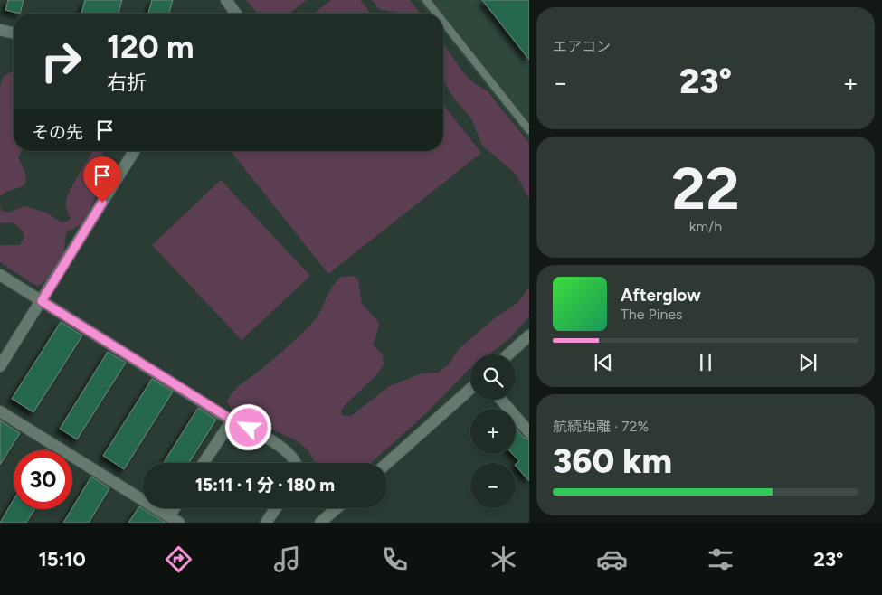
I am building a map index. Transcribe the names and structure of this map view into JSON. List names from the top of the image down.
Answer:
{
  "page": {
    "tile": [
      "エアコン",
      ["22", "km/h"],
      ["航続距離 · 72%", "360 km"]
    ],
    "turn": ["120 m", "右折"],
    "heat": ["−", "23°", "+"],
    "then": "その先",
    "song": ["Afterglow", "The Pines"],
    "map_buttons": ["+", "−"],
    "limit": "30",
    "trip": "15:11 · 1 分 · 180 m",
    "tabs": ["15:10", "23°"]
  }
}
